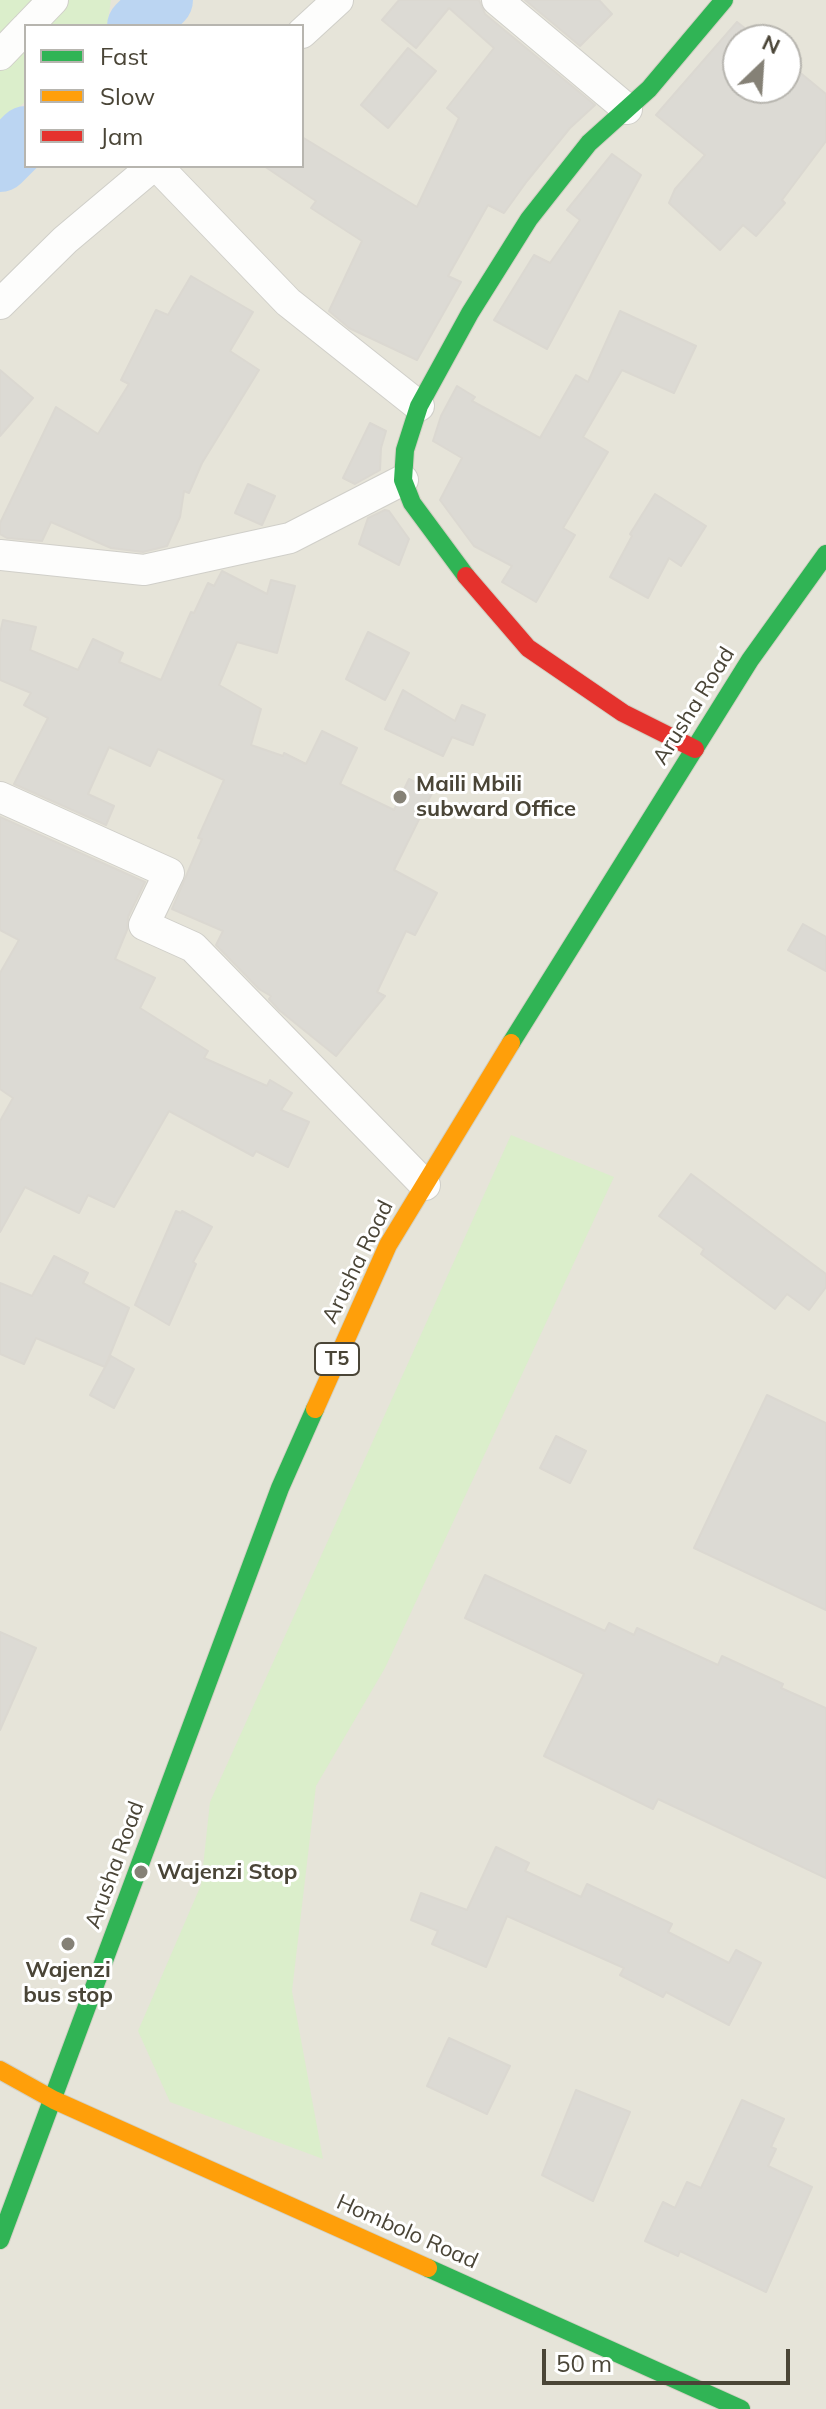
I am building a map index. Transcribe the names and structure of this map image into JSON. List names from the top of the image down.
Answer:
{
  "streets": {
    "main road": ["Arusha Road", "T5", "Hombolo Road"]
  },
  "crossings": [
    ["Arusha Road", "Hombolo Road"]
  ],
  "places": ["Maili Mbili subward Office", "Wajenzi Stop", "Wajenzi bus stop"],
  "legend": ["Fast", "Slow", "Jam"],
  "scale_bar": "50 m",
  "north": "top right"
}
